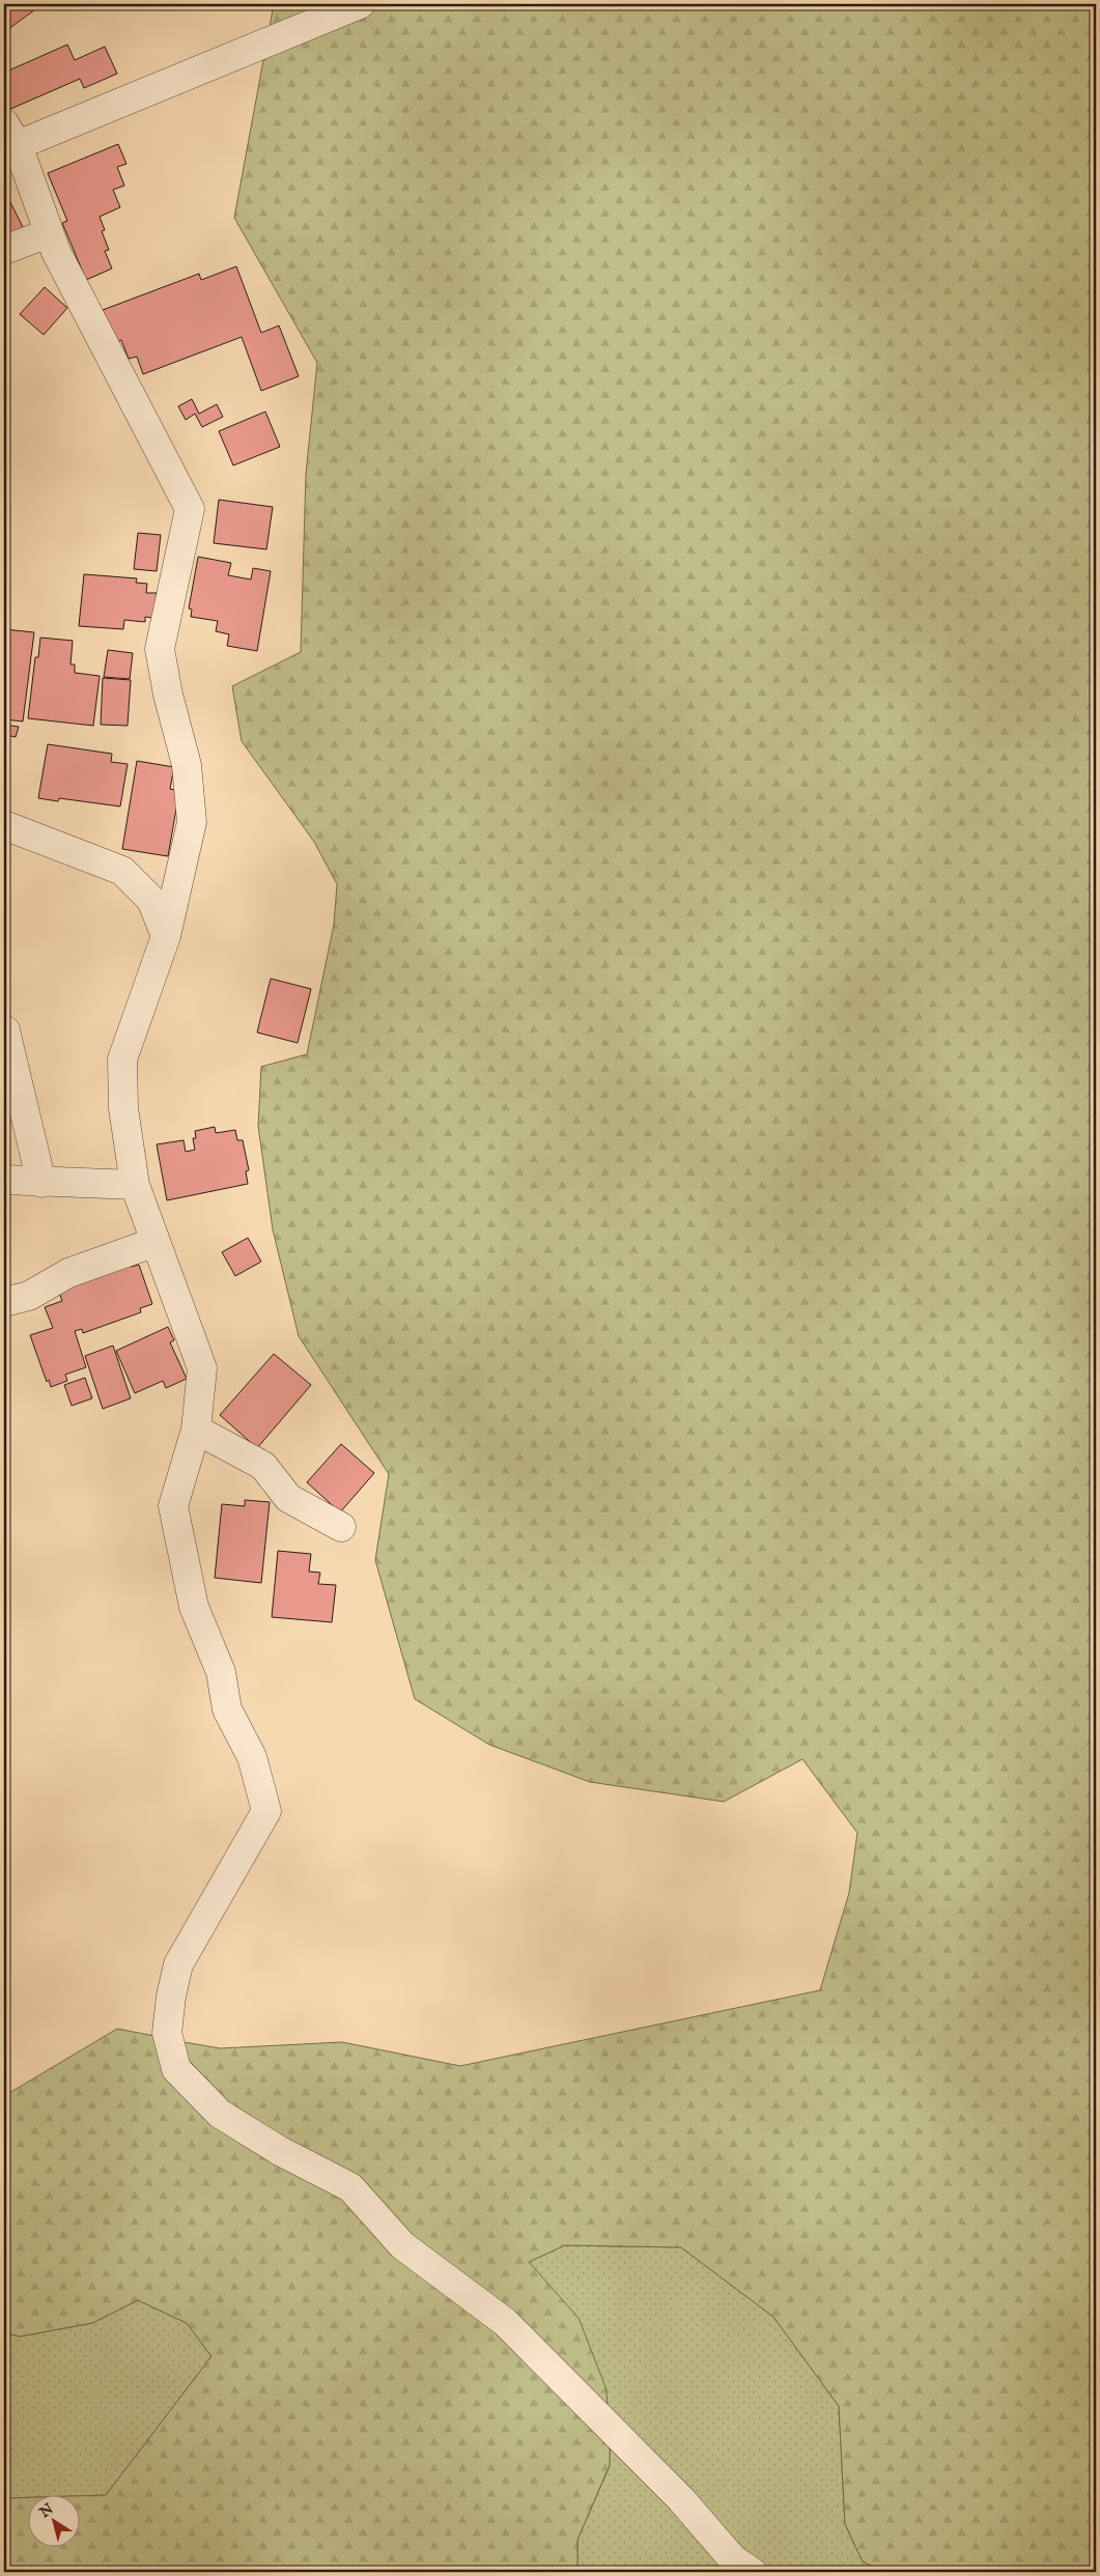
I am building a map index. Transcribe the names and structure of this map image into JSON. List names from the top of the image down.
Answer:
{
  "north": "top left"
}
